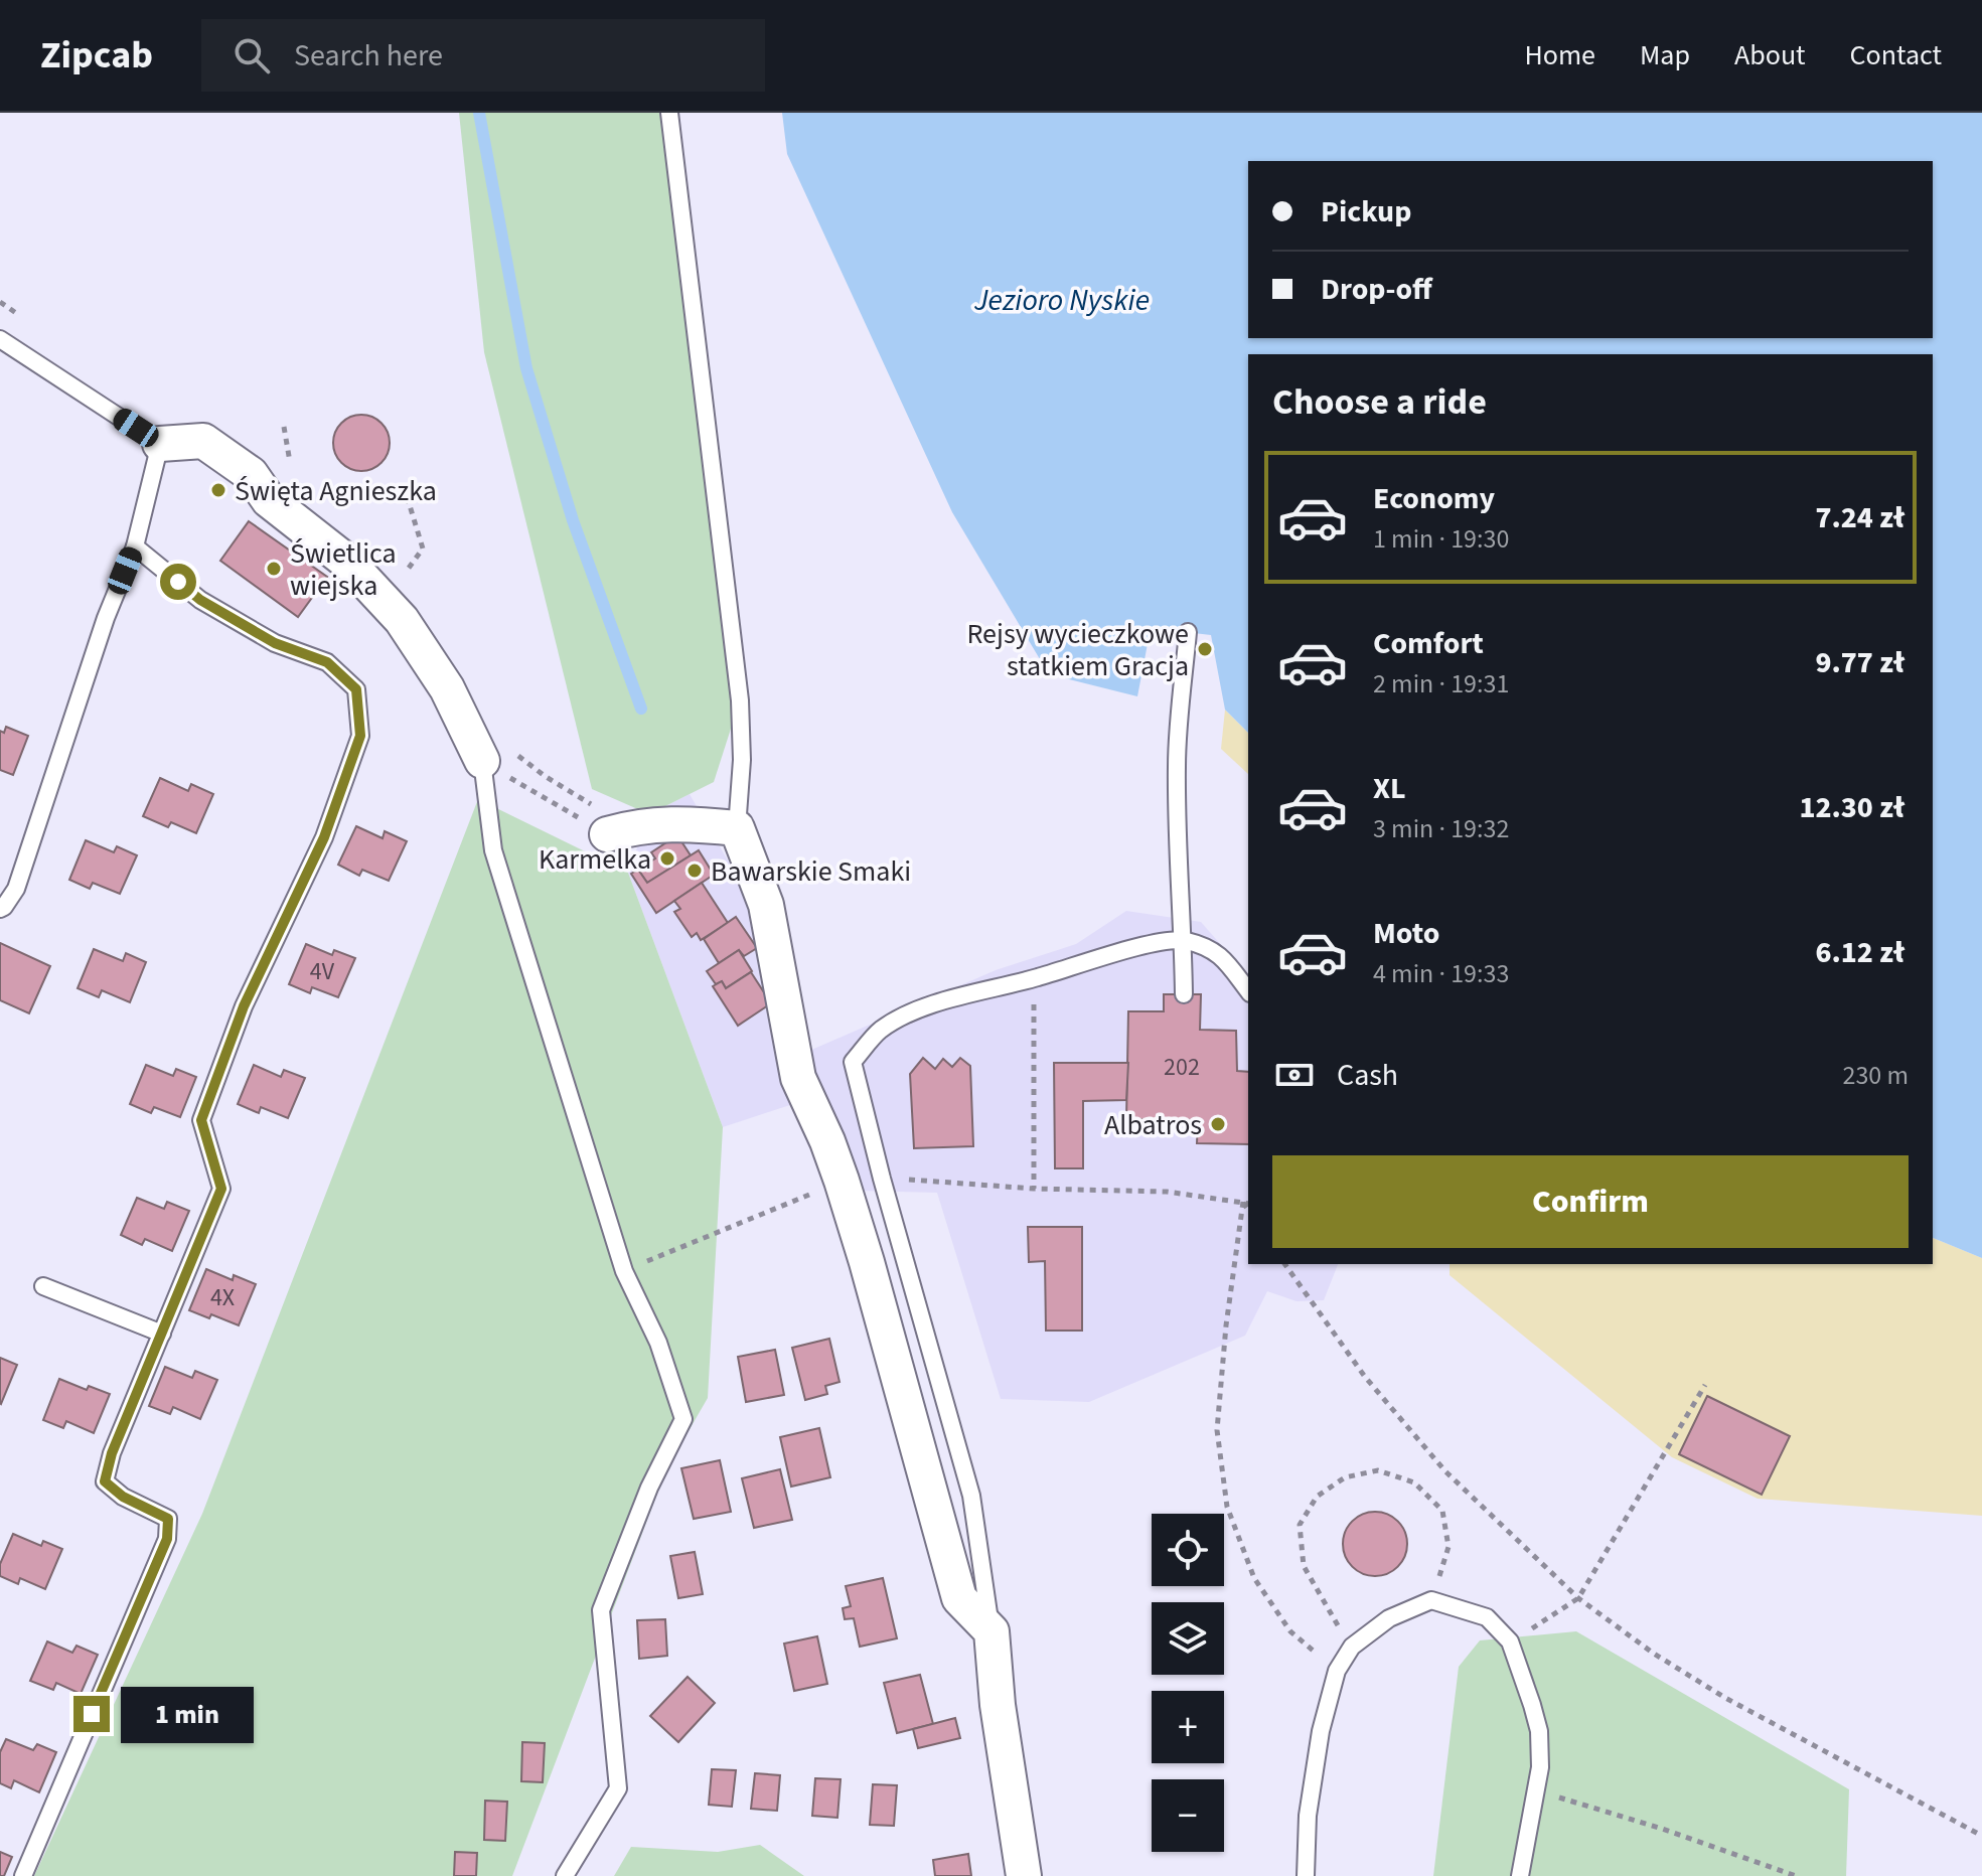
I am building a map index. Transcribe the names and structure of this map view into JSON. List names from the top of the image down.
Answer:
{
  "water": ["Jezioro Nyskie"],
  "places": [
    "Święta Agnieszka",
    "Świetlica wiejska",
    "Rejsy wycieczkowe statkiem Gracja",
    "Karmelka",
    "Bawarskie Smaki",
    "Albatros"
  ],
  "house_numbers": ["4V", "202", "4X"],
  "page": {
    "header": "Zipcab",
    "search": "Search here",
    "nav": [
      "Home",
      "Map",
      "About",
      "Contact"
    ],
    "banner": ["Pickup", "Drop-off"],
    "heading": "Choose a ride",
    "list": [
      {
        "name": "Economy",
        "note": "1 min · 19:30",
        "value": "7.24 zł"
      },
      {
        "name": "Comfort",
        "note": "2 min · 19:31",
        "value": "9.77 zł"
      },
      {
        "name": "XL",
        "note": "3 min · 19:32",
        "value": "12.30 zł"
      },
      {
        "name": "Moto",
        "note": "4 min · 19:33",
        "value": "6.12 zł"
      }
    ],
    "pay": ["Cash", "230 m"],
    "buttons": "Confirm",
    "map_buttons": ["+", "−"],
    "bubble": "1 min"
  }
}
